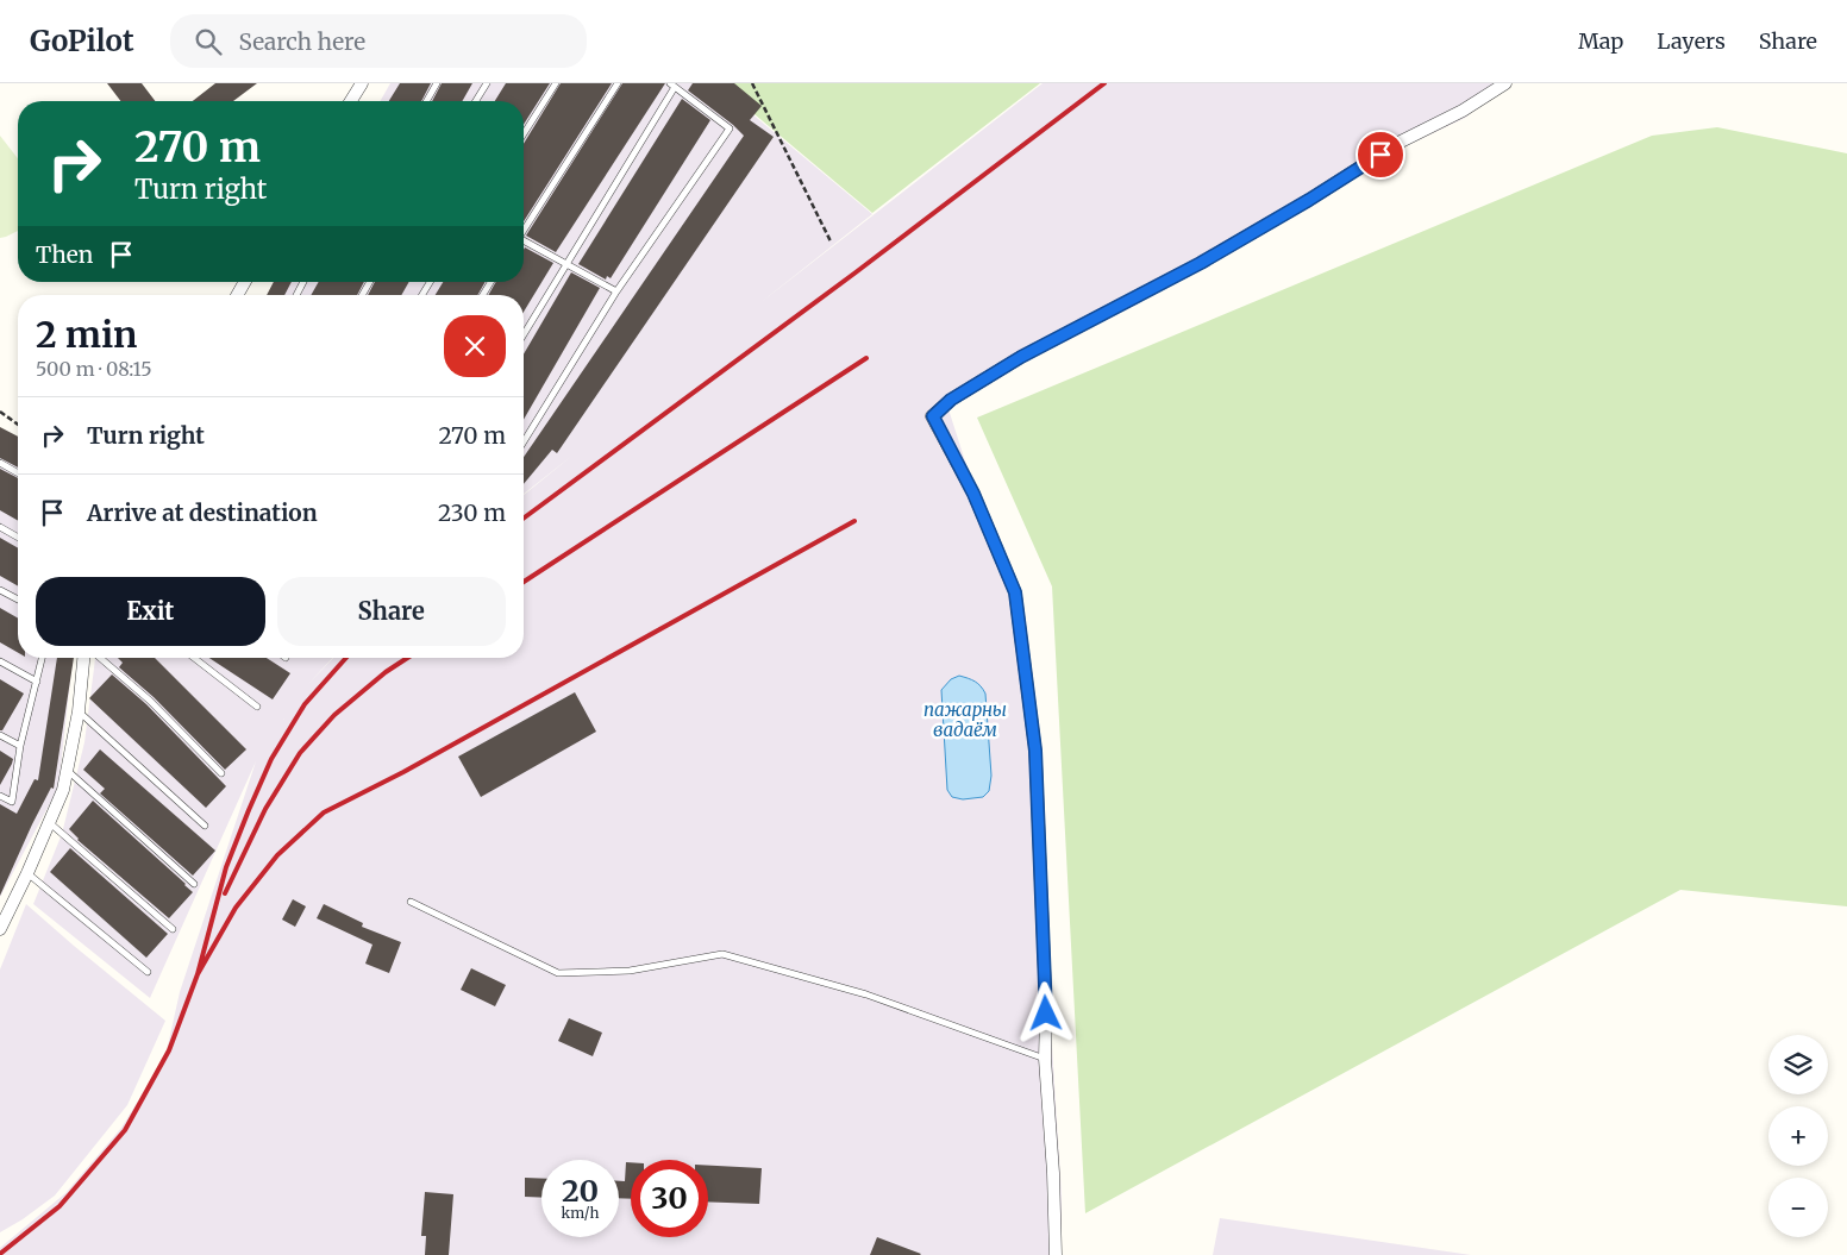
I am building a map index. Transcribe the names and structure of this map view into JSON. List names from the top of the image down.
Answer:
{
  "water": ["пажарны вадаём"],
  "page": {
    "header": "GoPilot",
    "search": "Search here",
    "nav": ["Map", "Layers", "Share"],
    "turn": ["270 m", "Turn right"],
    "then": "Then",
    "heading": ["2 min", "500 m · 08:15"],
    "list": [
      {
        "name": "Turn right",
        "value": "270 m"
      },
      {
        "name": "Arrive at destination",
        "value": "230 m"
      }
    ],
    "buttons": ["Exit", "Share"],
    "map_buttons": ["+", "−"],
    "speed": "20 km/h",
    "limit": "30"
  }
}
